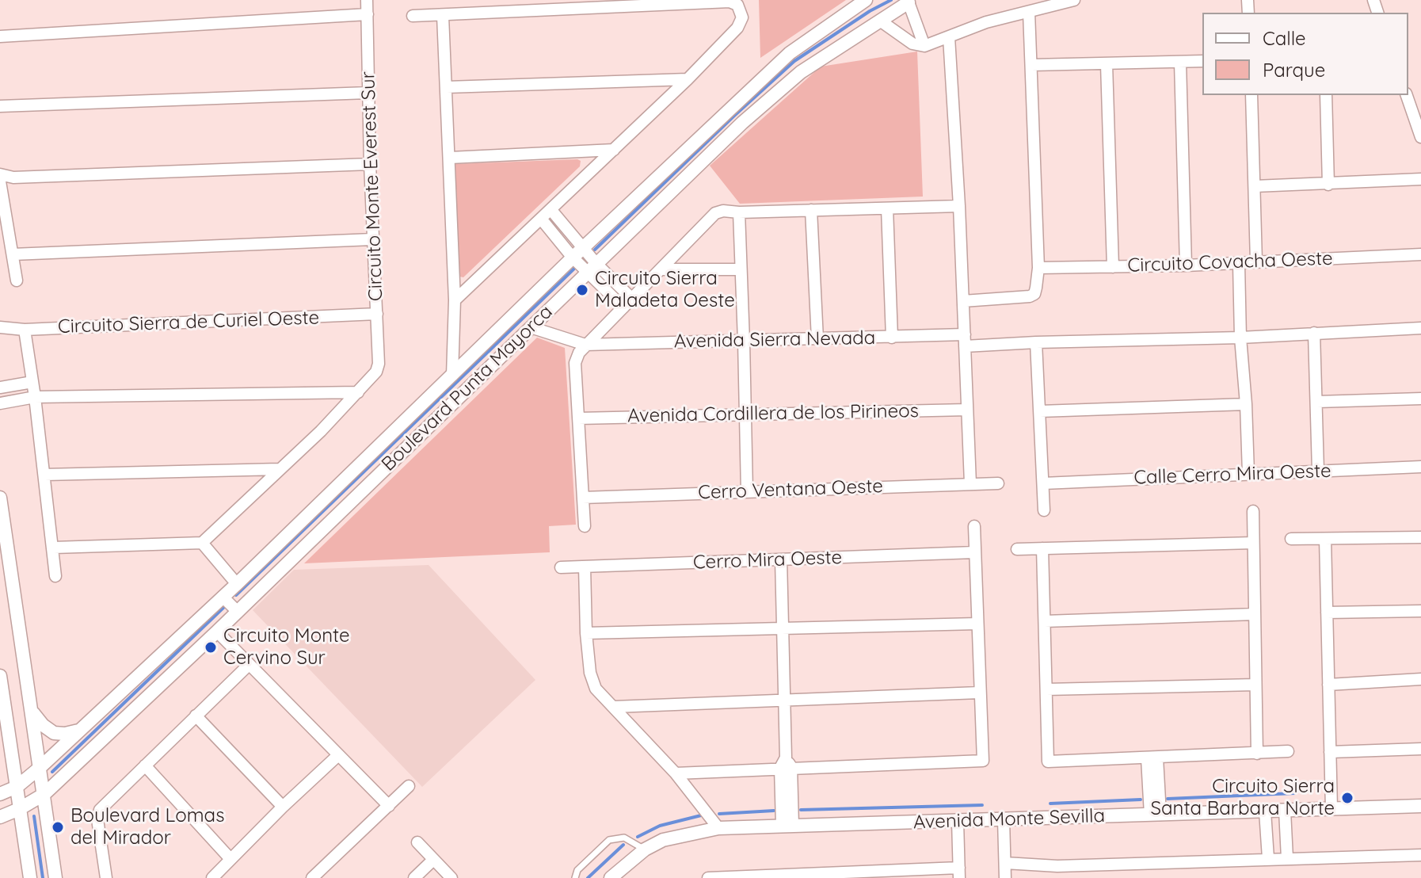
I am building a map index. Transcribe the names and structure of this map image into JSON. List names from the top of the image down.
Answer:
{
  "streets": {
    "street": [
      "Circuito Monte Everest Sur",
      "Circuito Covacha Oeste",
      "Circuito Sierra de Curiel Oeste",
      "Avenida Sierra Nevada",
      "Boulevard Punta Mayorca",
      "Avenida Cordillera de los Pirineos",
      "Calle Cerro Mira Oeste",
      "Cerro Ventana Oeste",
      "Cerro Mira Oeste",
      "Avenida Monte Sevilla"
    ]
  },
  "crossings": [
    ["Circuito Monte Everest Sur", "Circuito Sierra de Curiel Oeste"],
    ["Avenida Sierra Nevada", "Boulevard Punta Mayorca"]
  ],
  "places": [
    "Circuito Sierra Maladeta Oeste",
    "Circuito Monte Cervino Sur",
    "Circuito Sierra Santa Barbara Norte",
    "Boulevard Lomas del Mirador"
  ],
  "legend": ["Calle", "Parque"]
}
